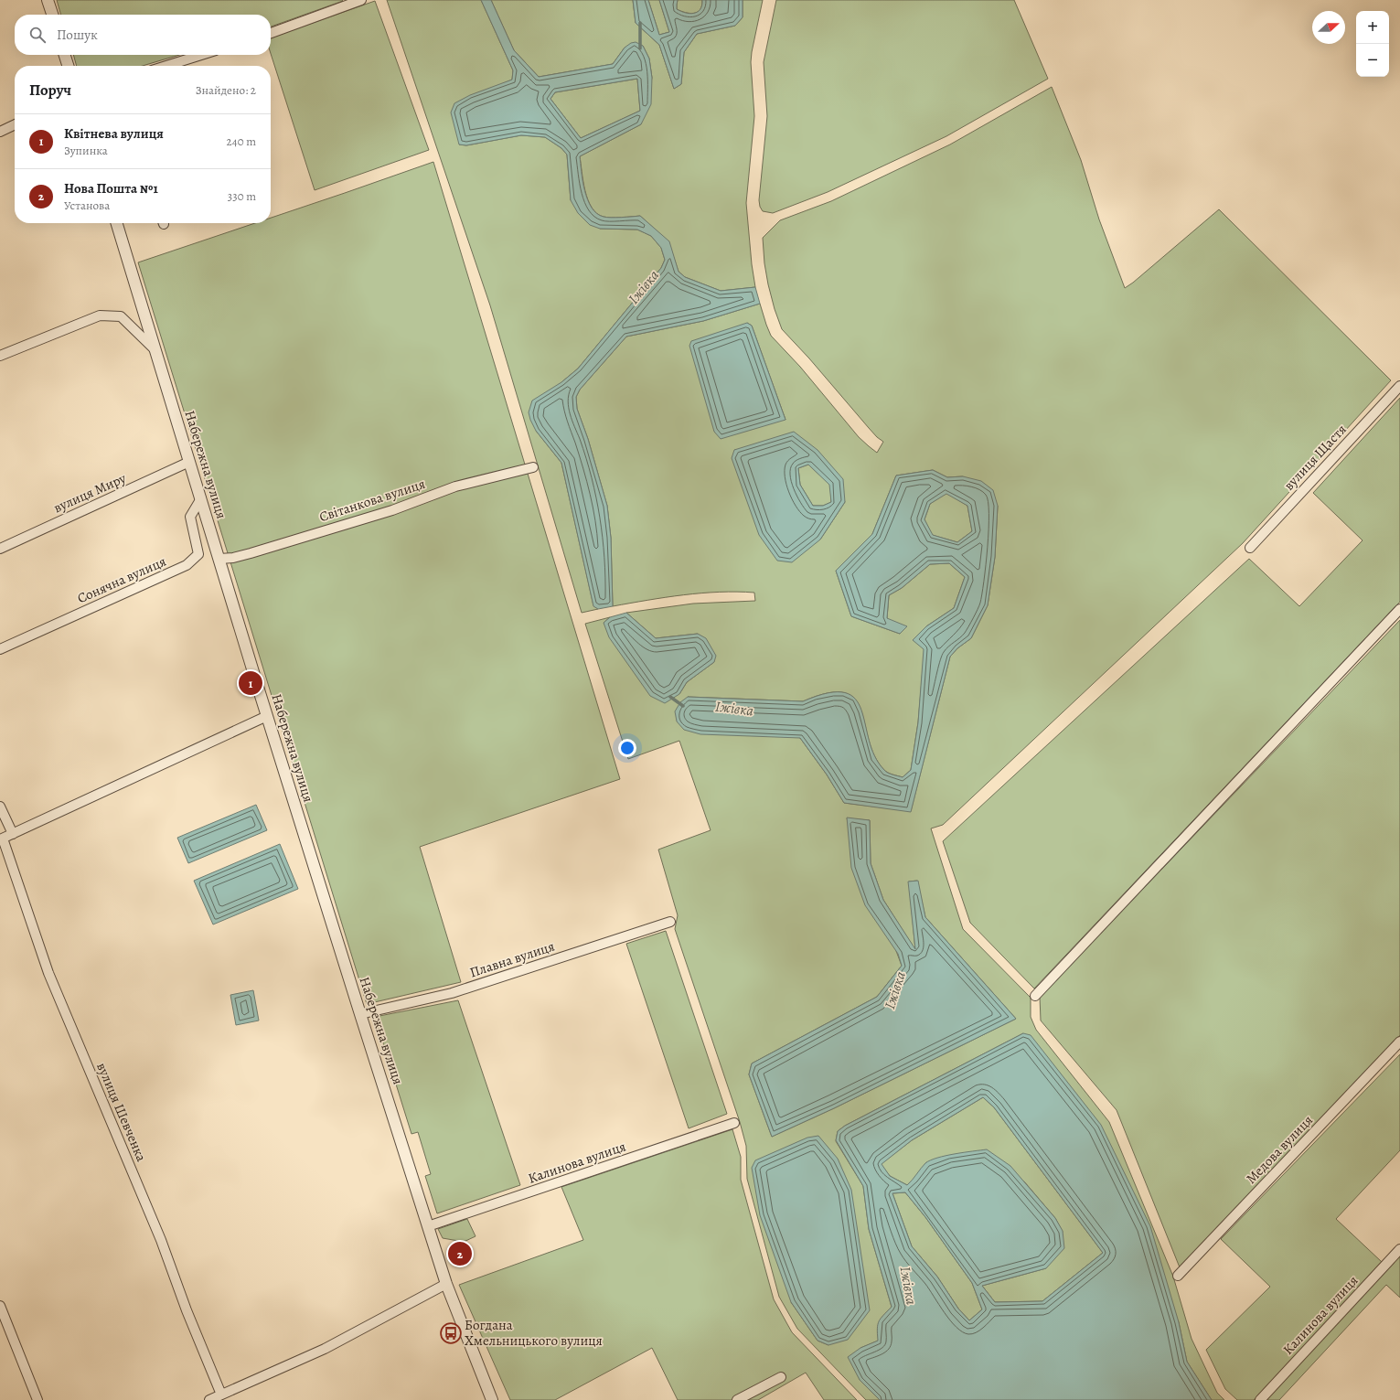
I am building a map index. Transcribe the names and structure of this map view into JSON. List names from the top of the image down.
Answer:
{
  "streets": {
    "street": [
      "вулиця Щастя",
      "Набережна вулиця",
      "вулиця Миру",
      "Світанкова вулиця",
      "Сонячна вулиця",
      "Плавна вулиця",
      "вулиця Шевченка",
      "Медова вулиця",
      "Калинова вулиця"
    ]
  },
  "crossings": [
    ["Набережна вулиця", "вулиця Миру"],
    ["Набережна вулиця", "Світанкова вулиця"],
    ["Набережна вулиця", "Сонячна вулиця"],
    ["Набережна вулиця", "Плавна вулиця"],
    ["Набережна вулиця", "Калинова вулиця"]
  ],
  "water": ["Іжівка"],
  "places": {
    "bus stop": ["Богдана Хмельницького вулиця"]
  },
  "north": "right",
  "page": {
    "map_buttons": ["+", "−"],
    "search": "Пошук",
    "heading": ["Поруч", "Знайдено: 2"],
    "list": [
      {
        "mark": "1",
        "name": "Квітнева вулиця",
        "note": "Зупинка",
        "value": "240 m"
      },
      {
        "mark": "2",
        "name": "Нова Пошта №1",
        "note": "Установа",
        "value": "330 m"
      }
    ],
    "pins": ["1", "2"]
  }
}
